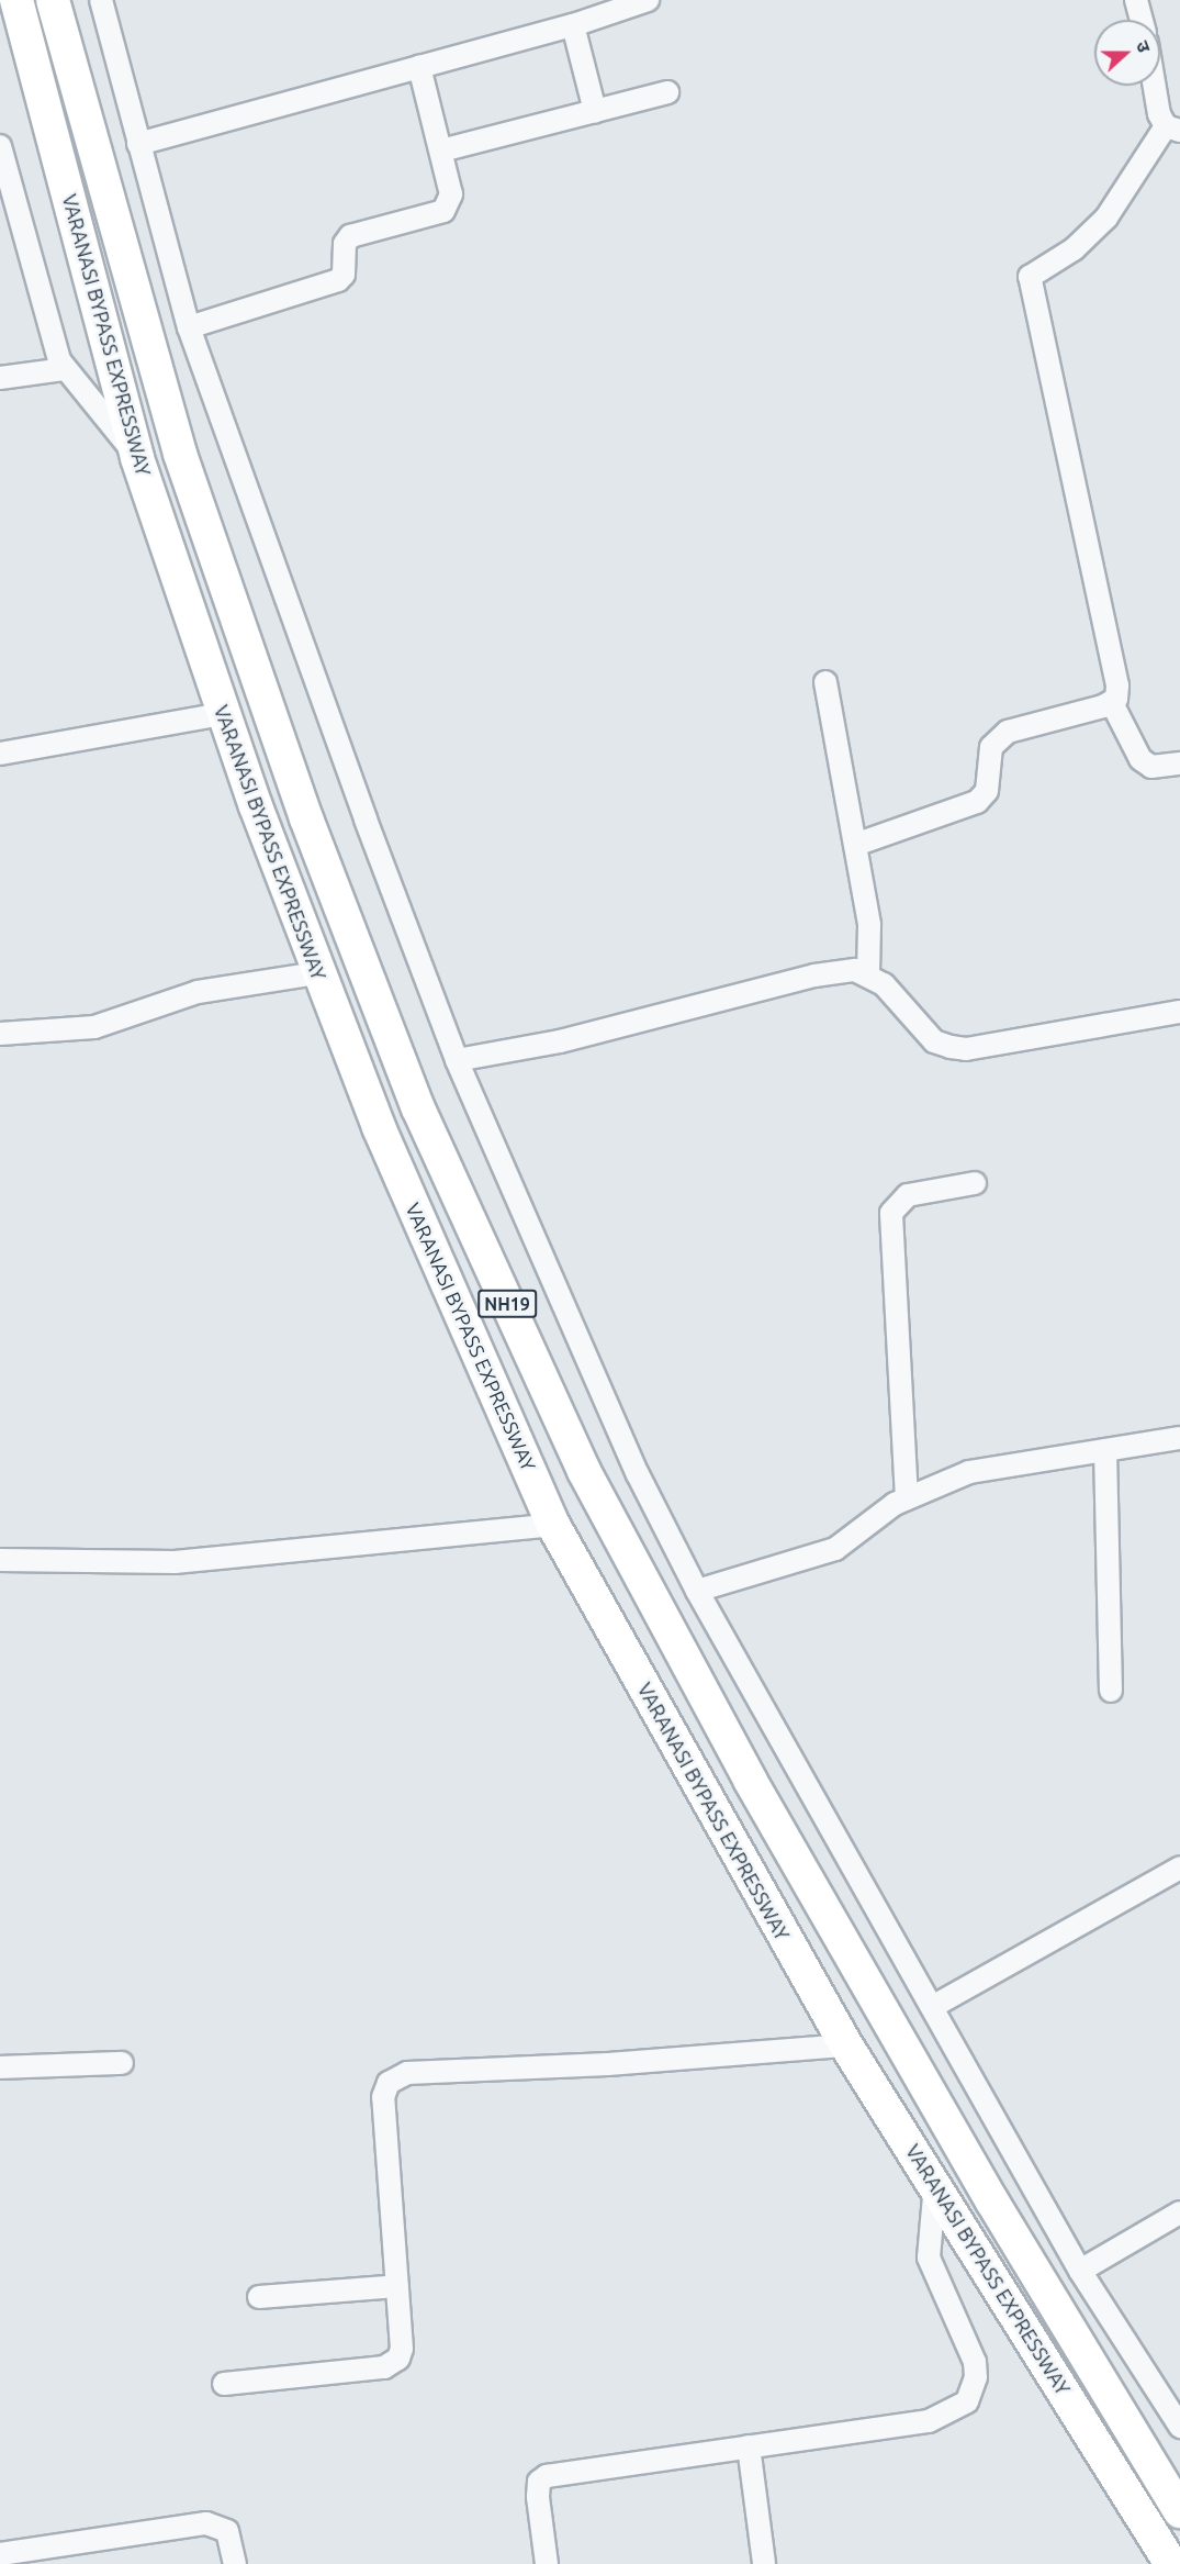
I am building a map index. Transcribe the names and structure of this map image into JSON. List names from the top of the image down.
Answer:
{
  "streets": {
    "highway": ["VARANASI BYPASS EXPRESSWAY", "NH19"]
  },
  "north": "right"
}
